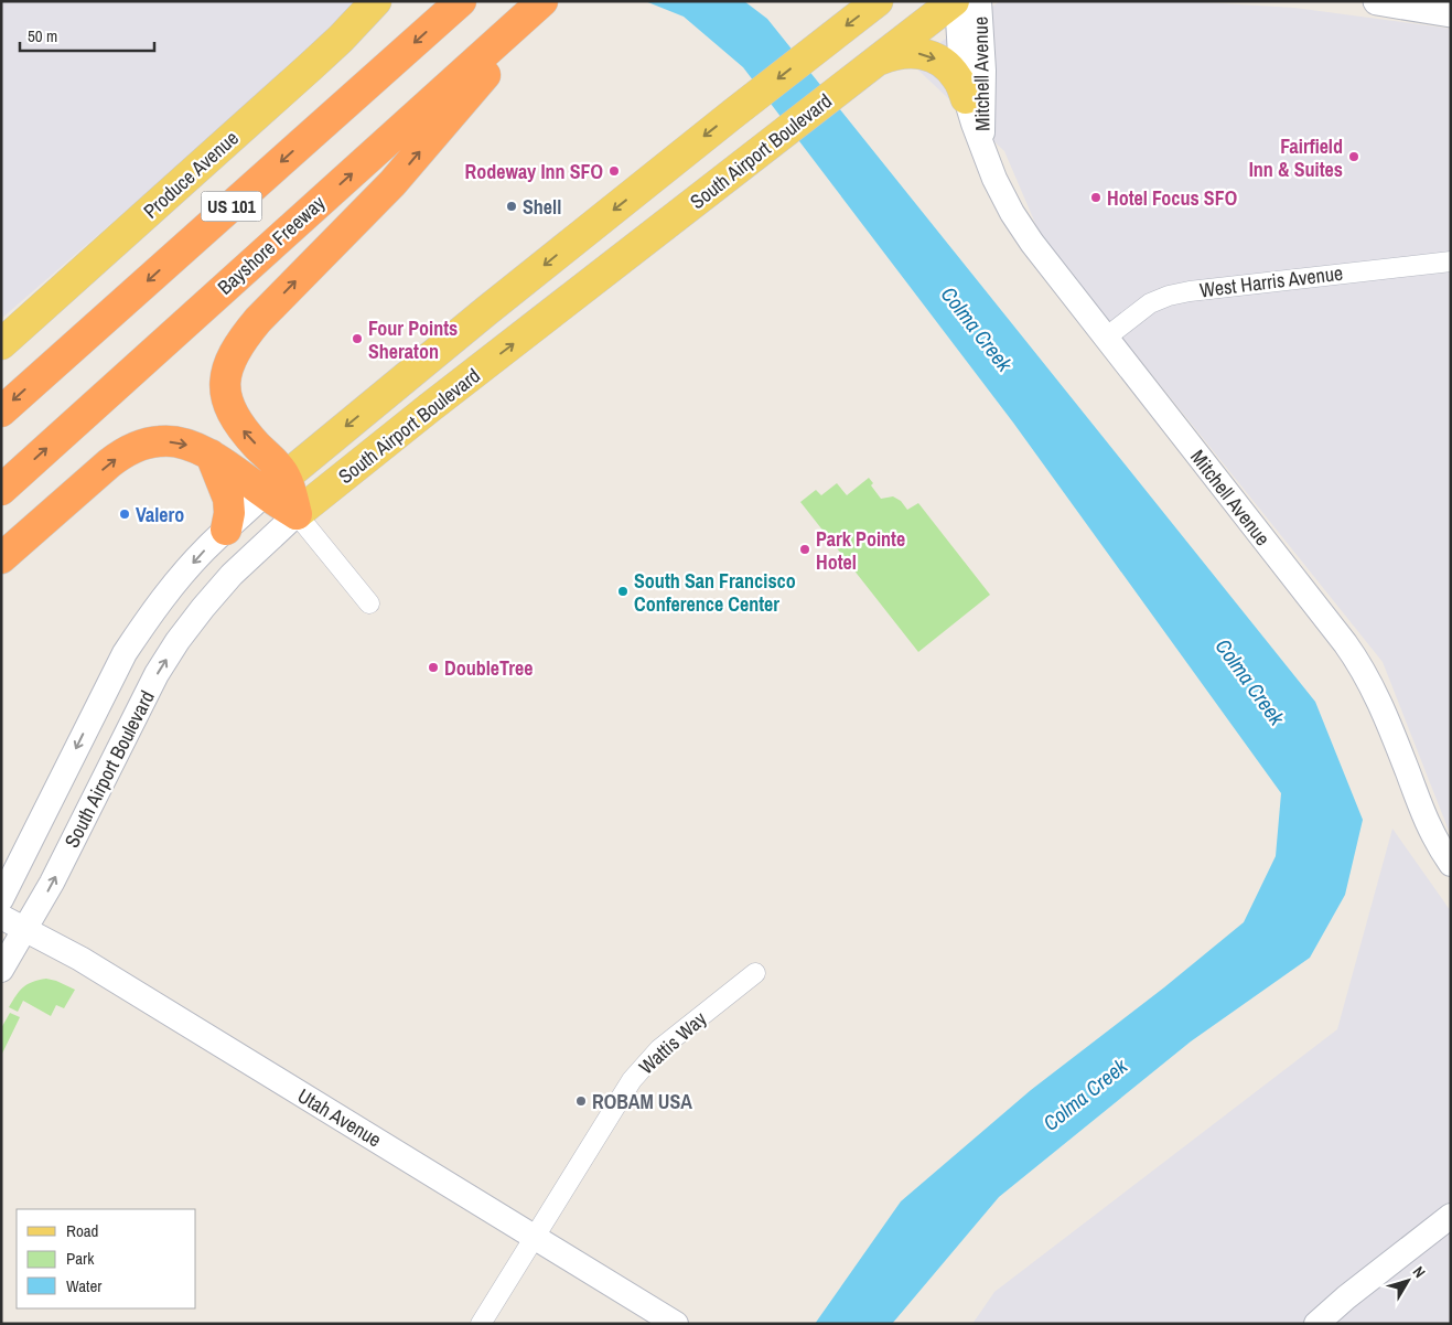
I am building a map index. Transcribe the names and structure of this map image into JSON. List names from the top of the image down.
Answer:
{
  "streets": {
    "highway": ["US 101", "Bayshore Freeway"],
    "main road": ["South Airport Boulevard", "Produce Avenue"],
    "street": [
      "Mitchell Avenue",
      "West Harris Avenue",
      "Wattis Way",
      "Utah Avenue"
    ]
  },
  "crossings": [
    ["Mitchell Avenue", "South Airport Boulevard"],
    ["Mitchell Avenue", "West Harris Avenue"],
    ["South Airport Boulevard", "Utah Avenue"],
    ["Wattis Way", "Utah Avenue"]
  ],
  "water": ["Colma Creek"],
  "places": [
    "Fairfield Inn & Suites",
    "Rodeway Inn SFO",
    "Hotel Focus SFO",
    "Shell",
    "Four Points Sheraton",
    "Valero",
    "Park Pointe Hotel",
    "South San Francisco Conference Center",
    "DoubleTree",
    "ROBAM USA"
  ],
  "legend": ["Road", "Park", "Water"],
  "scale_bar": "50 m",
  "north": "top right"
}
